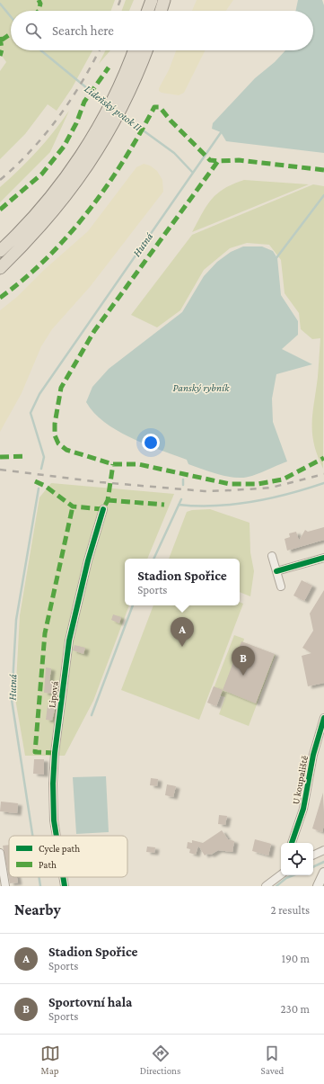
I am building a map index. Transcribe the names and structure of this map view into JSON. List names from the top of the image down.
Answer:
{
  "streets": {
    "street": ["Lipová", "U koupaliště"]
  },
  "water": ["Lideňský potok II", "Hutná", "Panský rybník"],
  "legend": ["Cycle path", "Path"],
  "page": {
    "search": "Search here",
    "popup": ["Stadion Spořice", "Sports"],
    "pins": ["A", "B"],
    "heading": ["Nearby", "2 results"],
    "list": [
      {
        "mark": "A",
        "name": "Stadion Spořice",
        "note": "Sports",
        "value": "190 m"
      },
      {
        "mark": "B",
        "name": "Sportovní hala",
        "note": "Sports",
        "value": "230 m"
      }
    ],
    "nav": ["Map", "Directions", "Saved"]
  }
}
